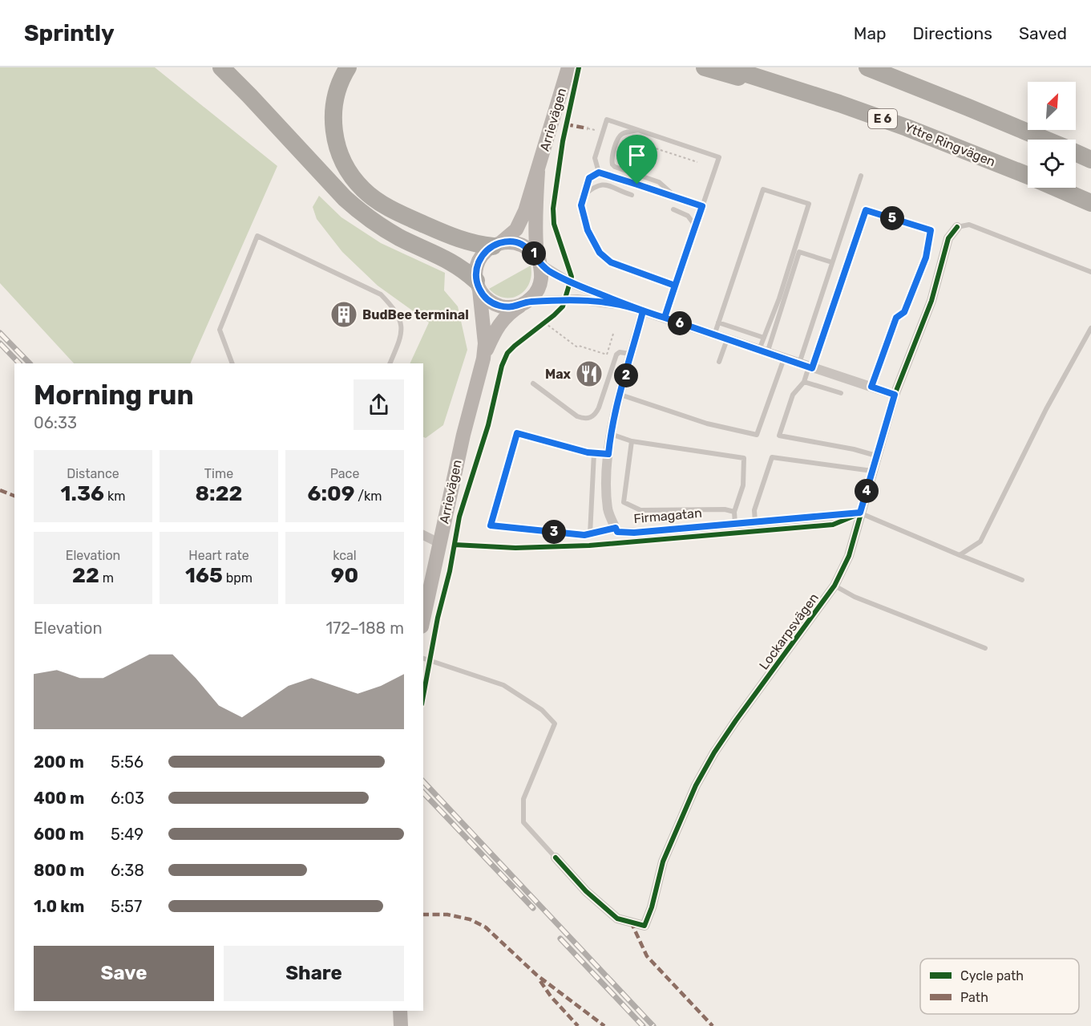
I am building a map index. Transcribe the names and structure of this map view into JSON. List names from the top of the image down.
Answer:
{
  "streets": {
    "highway": ["E 6", "Yttre Ringvägen"],
    "main road": ["Arrievägen"],
    "street": ["Firmagatan", "Lockarpsvägen"]
  },
  "crossings": [
    ["Firmagatan", "Lockarpsvägen"]
  ],
  "places": {
    "building": ["BudBee terminal"],
    "restaurant": ["Max"]
  },
  "legend": ["Cycle path", "Path"],
  "north": "top right",
  "page": {
    "header": "Sprintly",
    "nav": ["Map", "Directions", "Saved"],
    "pins": [
      "5",
      "1",
      "6",
      "2",
      "4",
      "3"
    ],
    "heading": ["Morning run", "06:33"],
    "stats": [
      ["Distance", "1.36 km"],
      ["Time", "8:22"],
      ["Pace", "6:09 /km"],
      ["Elevation", "22 m"],
      ["Heart rate", "165 bpm"],
      ["kcal", "90"]
    ],
    "chart": ["Elevation", "172–188 m"],
    "list": [
      {
        "name": "200 m",
        "note": "5:56"
      },
      {
        "name": "400 m",
        "note": "6:03"
      },
      {
        "name": "600 m",
        "note": "5:49"
      },
      {
        "name": "800 m",
        "note": "6:38"
      },
      {
        "name": "1.0 km",
        "note": "5:57"
      }
    ],
    "buttons": ["Save", "Share"]
  }
}
